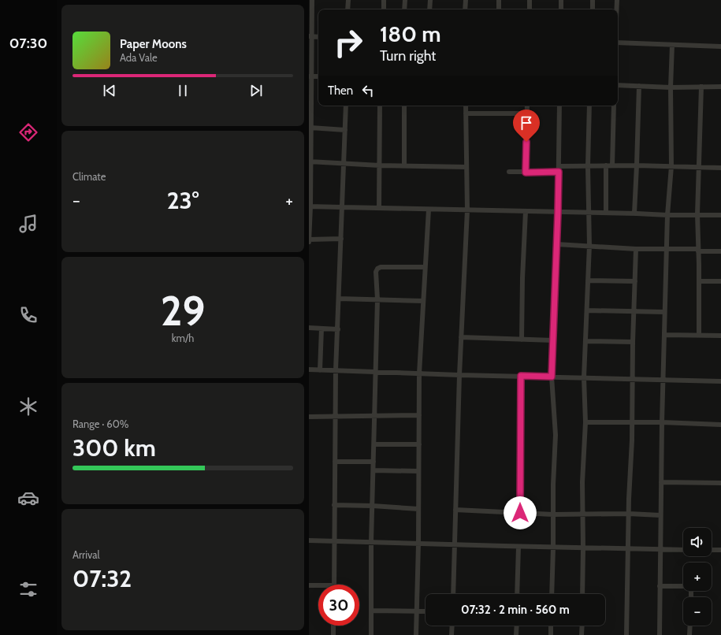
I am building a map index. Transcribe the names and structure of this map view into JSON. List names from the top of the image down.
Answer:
{
  "page": {
    "tabs": "07:30",
    "turn": ["180 m", "Turn right"],
    "song": ["Paper Moons", "Ada Vale"],
    "then": "Then",
    "tile": [
      "Climate",
      ["29", "km/h"],
      ["Range · 60%", "300 km"],
      ["Arrival", "07:32"]
    ],
    "heat": ["−", "23°", "+"],
    "map_buttons": ["+", "−"],
    "limit": "30",
    "trip": "07:32 · 2 min · 560 m"
  }
}
